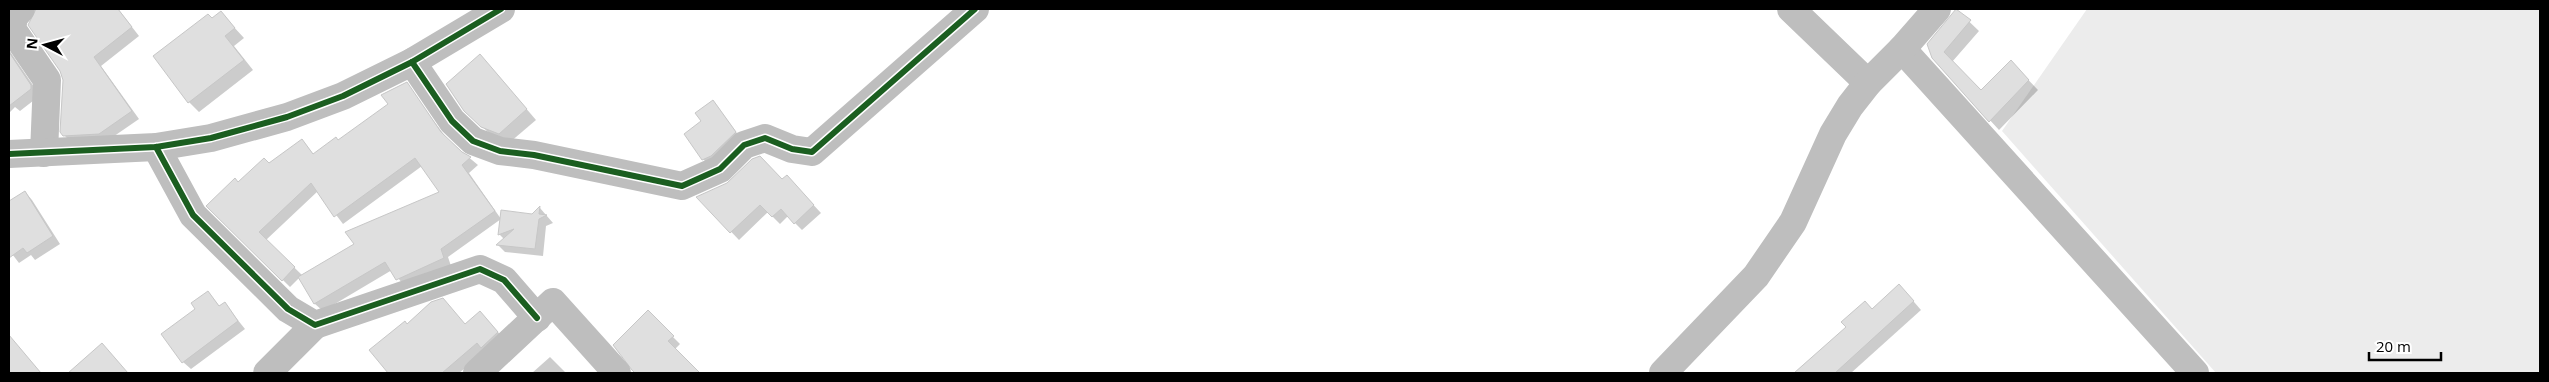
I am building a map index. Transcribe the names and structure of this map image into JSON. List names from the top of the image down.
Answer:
{
  "scale_bar": "20 m",
  "north": "left"
}
